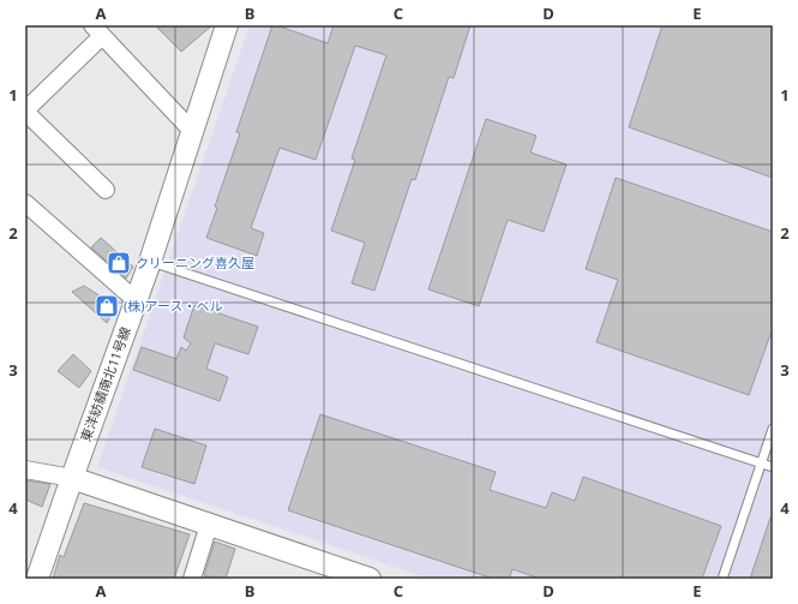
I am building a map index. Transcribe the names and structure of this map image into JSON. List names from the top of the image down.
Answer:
{
  "streets": {
    "street": ["東洋紡績南北11号線"]
  },
  "places": {
    "shop": ["クリーニング喜久屋", "(株)アース・ベル"]
  },
  "grid": {
    "columns": [
      "A",
      "B",
      "C",
      "D",
      "E"
    ],
    "rows": [
      "1",
      "2",
      "3",
      "4"
    ]
  }
}
